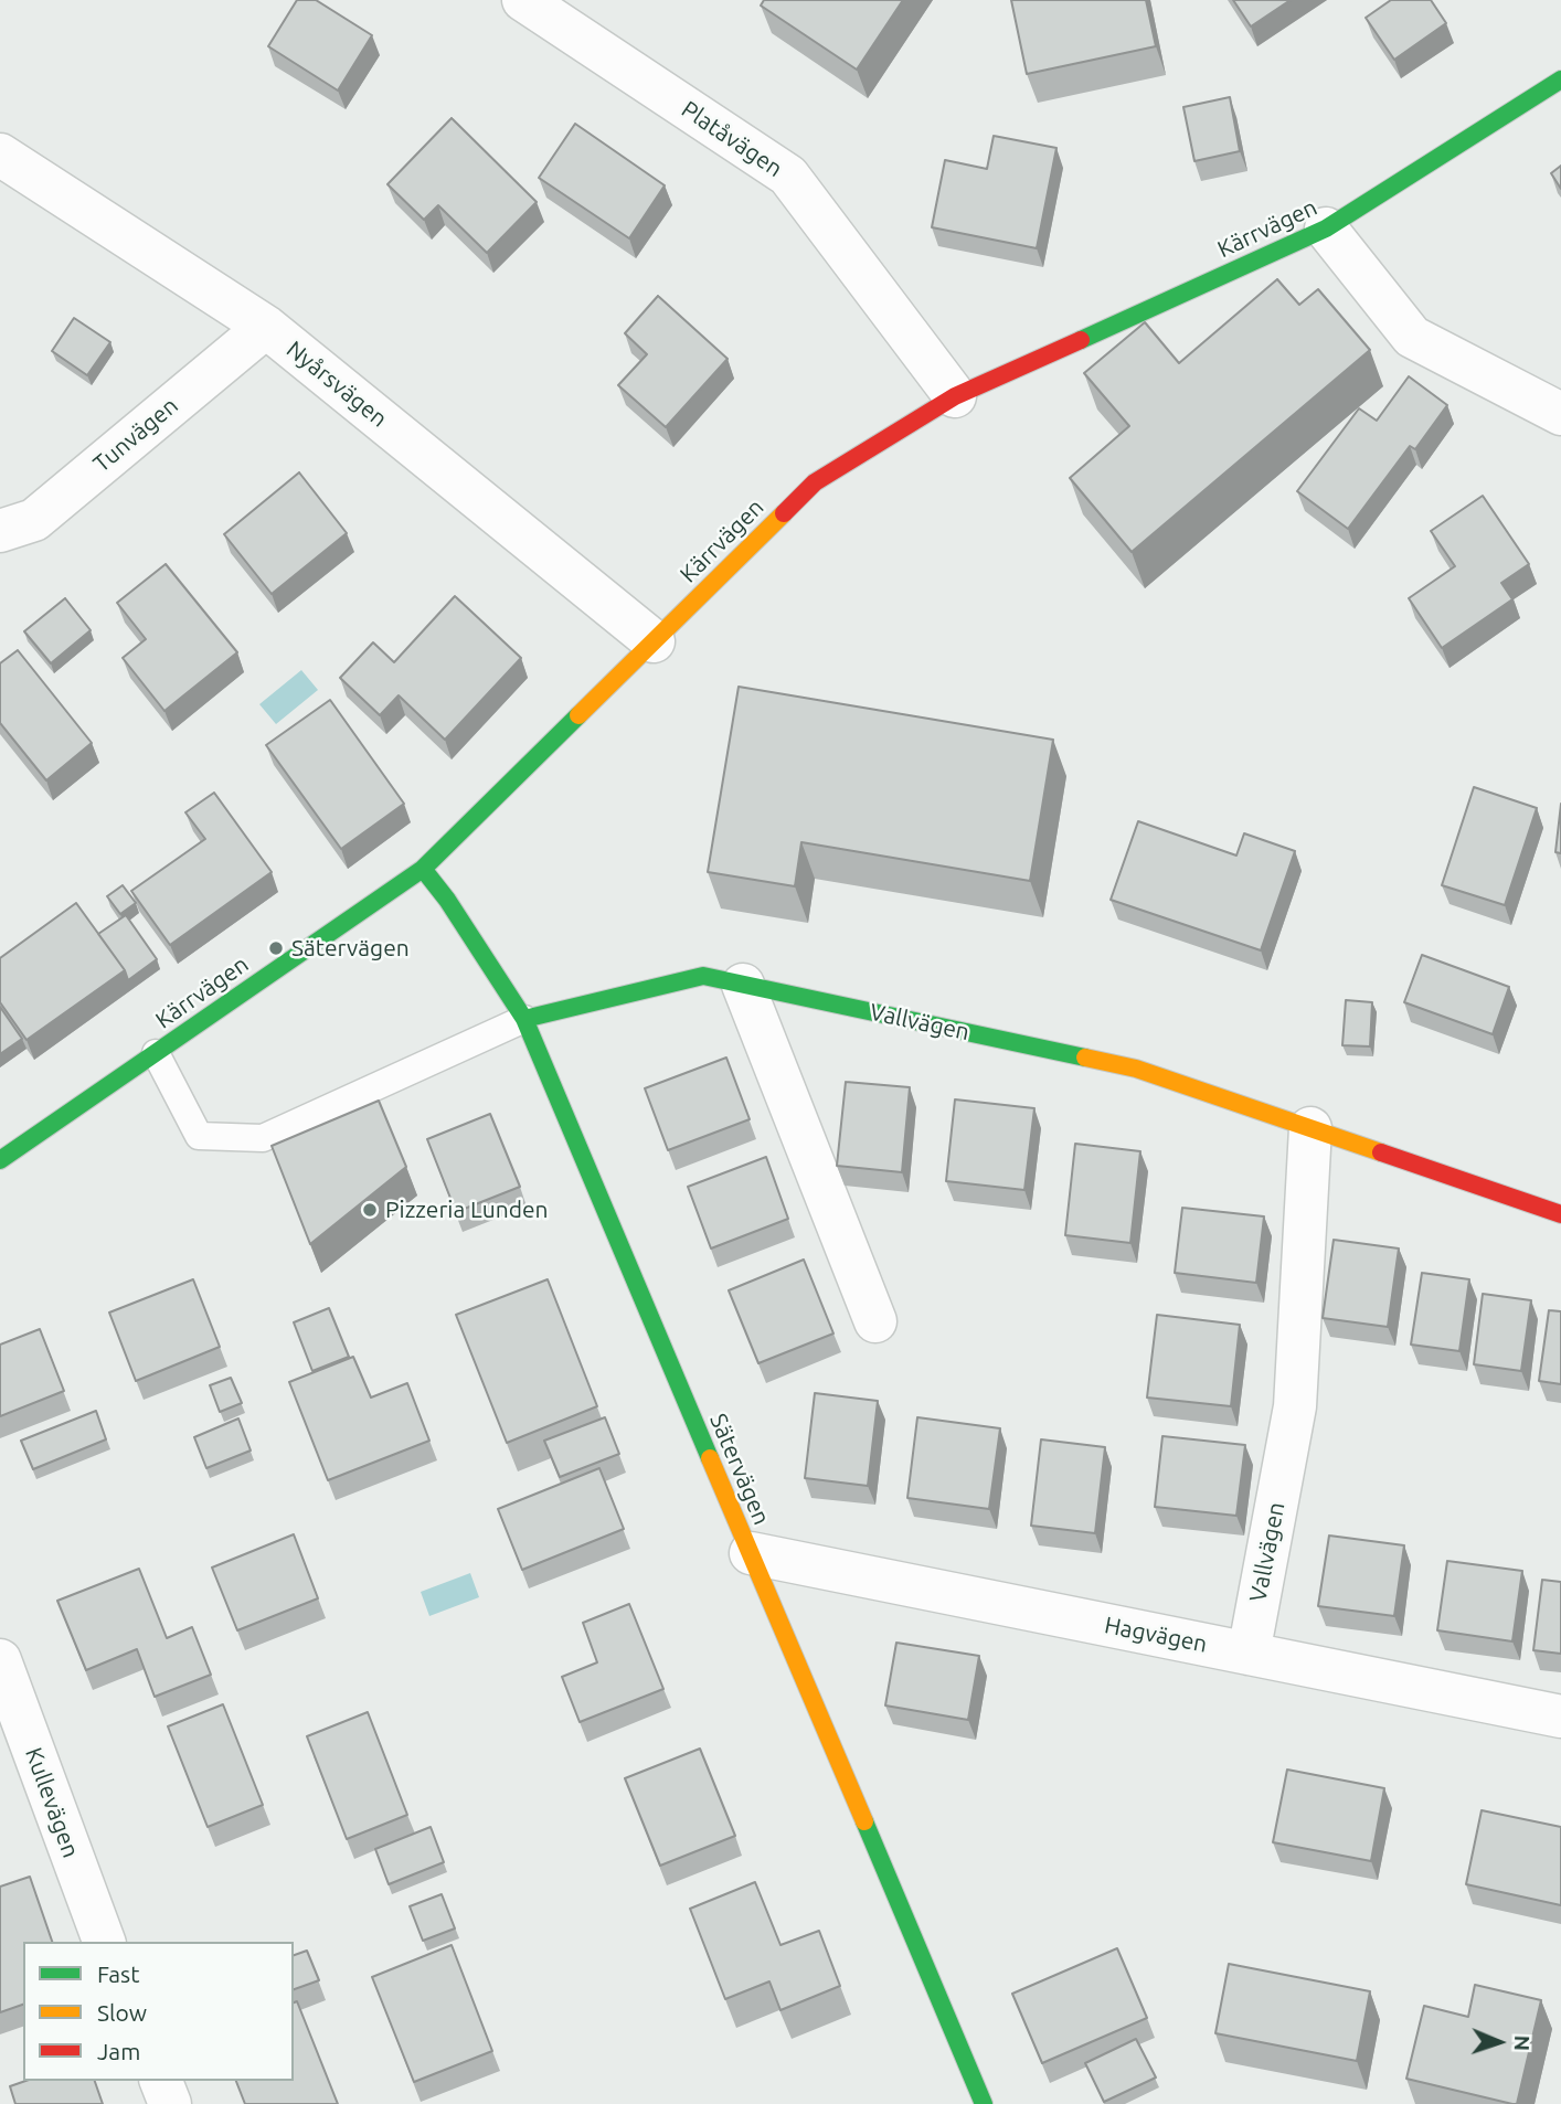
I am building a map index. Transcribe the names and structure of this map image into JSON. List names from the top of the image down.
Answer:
{
  "streets": {
    "street": [
      "Platåvägen",
      "Kärrvägen",
      "Nyårsvägen",
      "Tunvägen",
      "Vallvägen",
      "Sätervägen",
      "Hagvägen",
      "Kullevägen"
    ]
  },
  "crossings": [
    ["Platåvägen", "Kärrvägen"],
    ["Kärrvägen", "Nyårsvägen"],
    ["Kärrvägen", "Sätervägen"],
    ["Nyårsvägen", "Tunvägen"],
    ["Vallvägen", "Sätervägen"],
    ["Vallvägen", "Hagvägen"],
    ["Sätervägen", "Hagvägen"]
  ],
  "places": ["Sätervägen", "Pizzeria Lunden"],
  "legend": ["Fast", "Slow", "Jam"],
  "north": "right"
}
